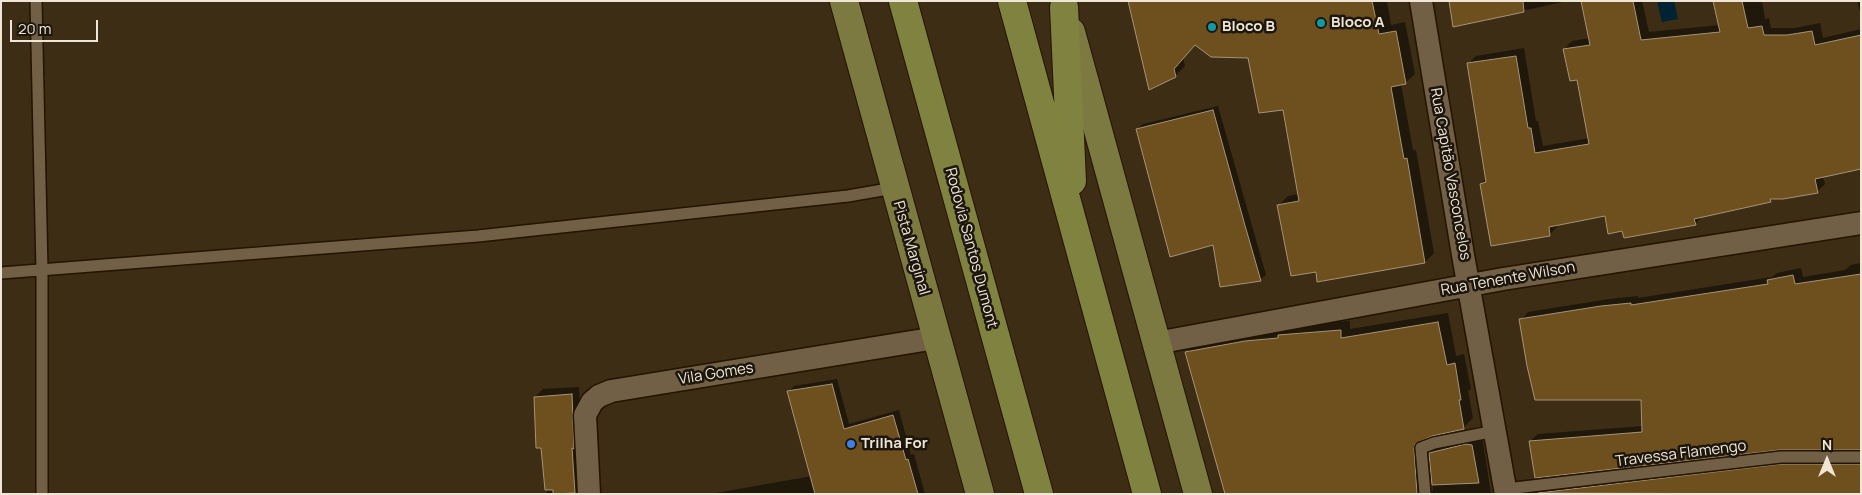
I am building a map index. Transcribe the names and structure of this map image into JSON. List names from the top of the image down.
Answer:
{
  "streets": {
    "highway": ["Rodovia Santos Dumont"],
    "main road": ["Pista Marginal"],
    "street": ["Rua Capitão Vasconcelos", "Rua Tenente Wilson", "Vila Gomes"],
    "lane": ["Travessa Flamengo"]
  },
  "crossings": [
    ["Rua Capitão Vasconcelos", "Rua Tenente Wilson"],
    ["Rua Capitão Vasconcelos", "Travessa Flamengo"],
    ["Pista Marginal", "Vila Gomes"]
  ],
  "places": ["Bloco A", "Bloco B", "Trilha For"],
  "scale_bar": "20 m",
  "north": "top"
}
